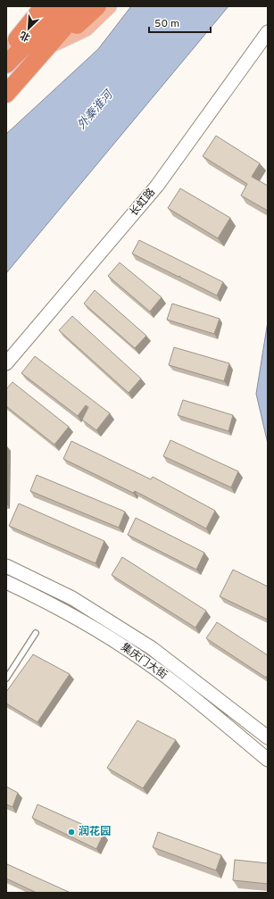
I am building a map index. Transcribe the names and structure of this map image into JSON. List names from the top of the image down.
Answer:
{
  "streets": {
    "main road": ["长虹路", "集庆门大街"]
  },
  "water": ["外秦淮河"],
  "places": ["润花园"],
  "scale_bar": "50 m",
  "north": "bottom left"
}
